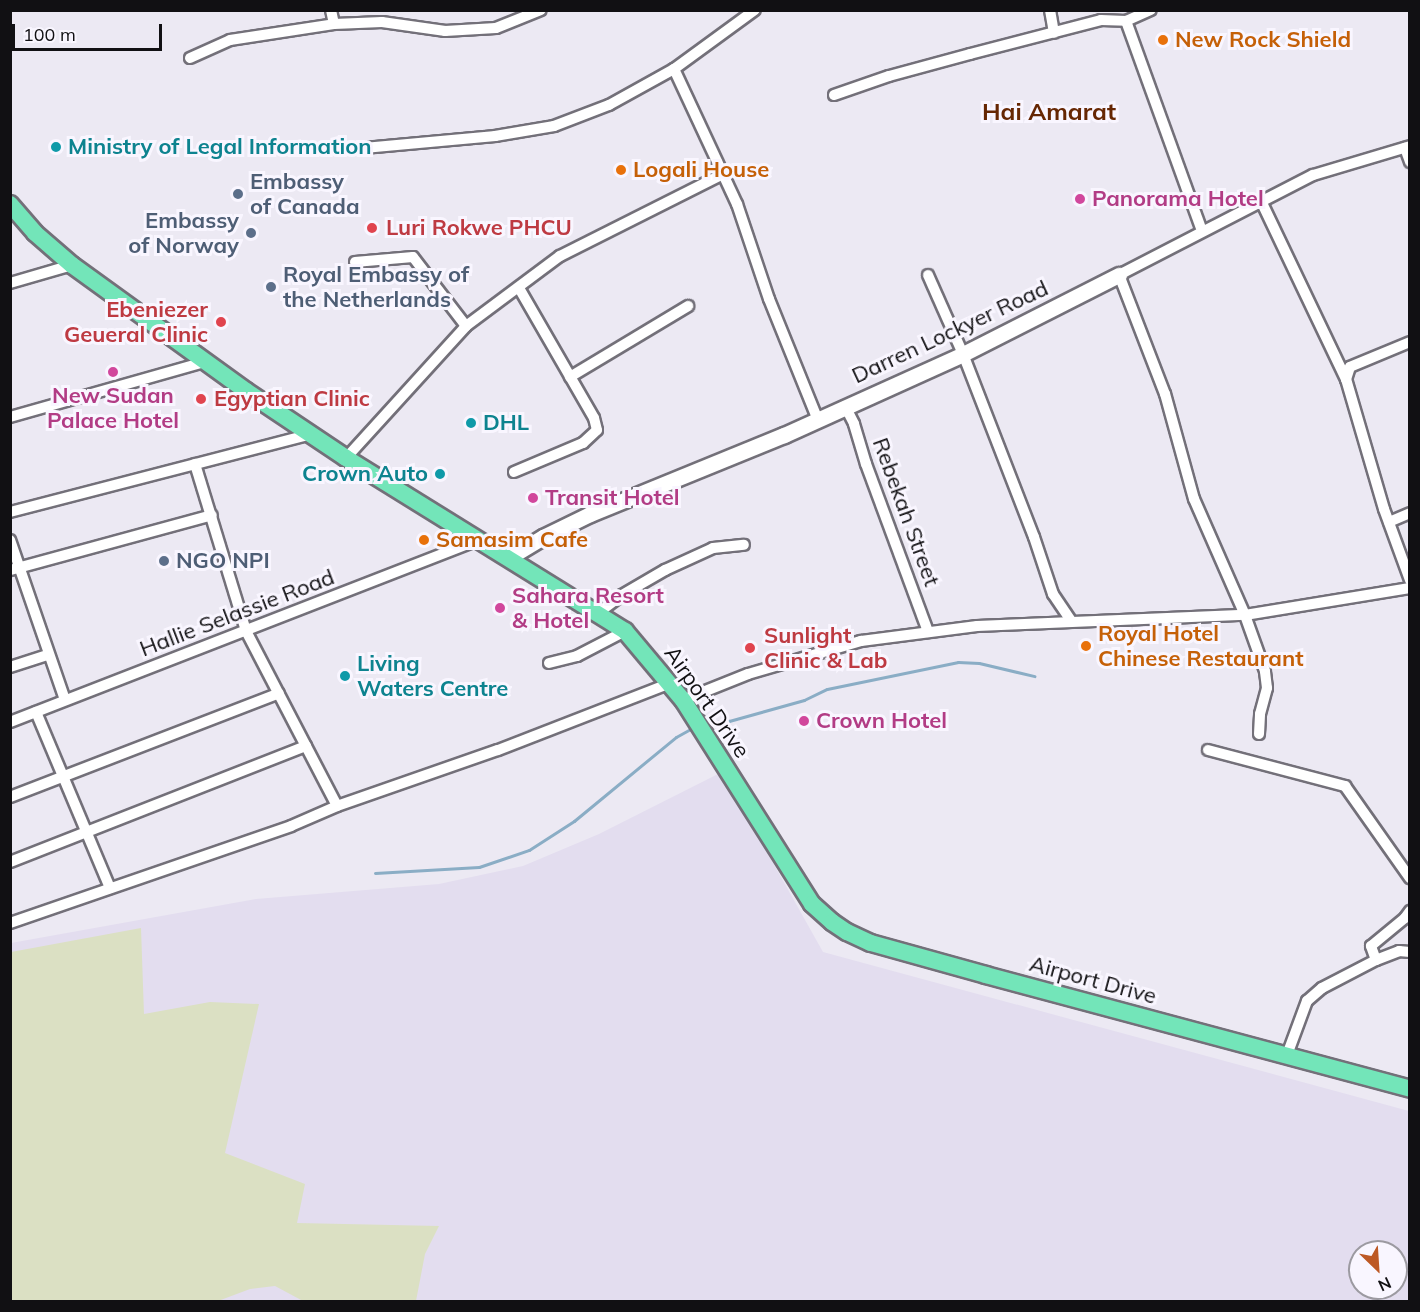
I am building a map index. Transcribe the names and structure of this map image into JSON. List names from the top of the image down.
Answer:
{
  "streets": {
    "main road": ["Airport Drive"],
    "street": ["Darren Lockyer Road", "Rebekah Street", "Hallie Selassie Road"]
  },
  "crossings": [
    ["Darren Lockyer Road", "Rebekah Street"],
    ["Darren Lockyer Road", "Airport Drive"],
    ["Hallie Selassie Road", "Airport Drive"]
  ],
  "districts": ["Hai Amarat"],
  "places": [
    "New Rock Shield",
    "Ministry of Legal Information",
    "Logali House",
    "Embassy of Canada",
    "Panorama Hotel",
    "Luri Rokwe PHCU",
    "Embassy of Norway",
    "Royal Embassy of the Netherlands",
    "Ebeniezer Geueral Clinic",
    "New Sudan Palace Hotel",
    "Egyptian Clinic",
    "DHL",
    "Crown Auto",
    "Transit Hotel",
    "Samasim Cafe",
    "NGO NPI",
    "Sahara Resort & Hotel",
    "Royal Hotel Chinese Restaurant",
    "Sunlight Clinic & Lab",
    "Living Waters Centre",
    "Crown Hotel"
  ],
  "scale_bar": "100 m",
  "north": "bottom right"
}
